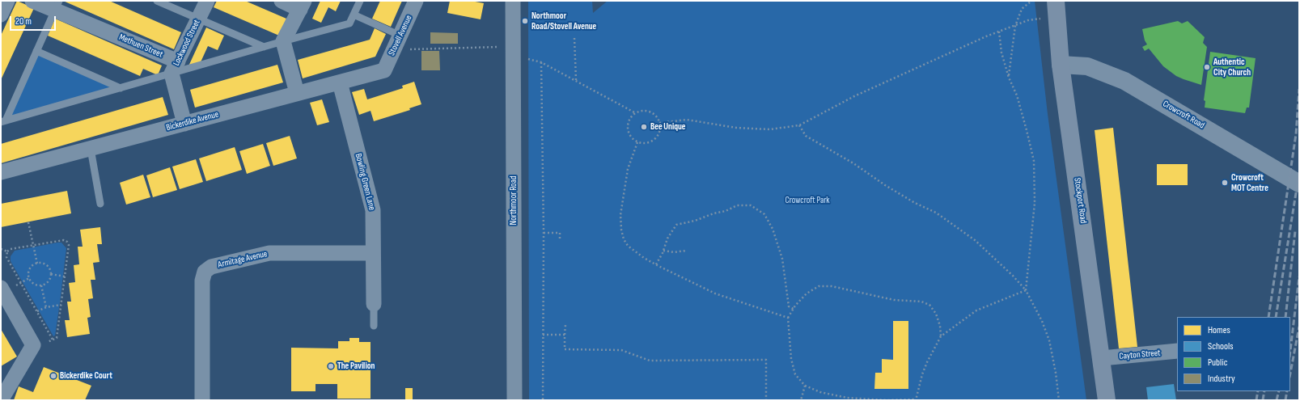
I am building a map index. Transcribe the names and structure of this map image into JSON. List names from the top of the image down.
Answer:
{
  "streets": {
    "highway": ["Stockport Road"],
    "street": [
      "Stovell Avenue",
      "Lockwood Street",
      "Methuen Street",
      "Crowcroft Road",
      "Bickerdike Avenue",
      "Bowling Green Lane",
      "Northmoor Road",
      "Armitage Avenue",
      "Cayton Street"
    ]
  },
  "crossings": [
    ["Stovell Avenue", "Bickerdike Avenue"],
    ["Lockwood Street", "Methuen Street"],
    ["Lockwood Street", "Bickerdike Avenue"],
    ["Crowcroft Road", "Stockport Road"],
    ["Bickerdike Avenue", "Bowling Green Lane"],
    ["Bowling Green Lane", "Armitage Avenue"],
    ["Stockport Road", "Cayton Street"]
  ],
  "parks": ["Crowcroft Park"],
  "places": [
    "Northmoor Road/Stovell Avenue",
    "Authentic City Church",
    "Bee Unique",
    "Crowcroft MOT Centre",
    "The Pavilion",
    "Bickerdike Court"
  ],
  "legend": [
    "Homes",
    "Schools",
    "Public",
    "Industry"
  ],
  "scale_bar": "20 m"
}
